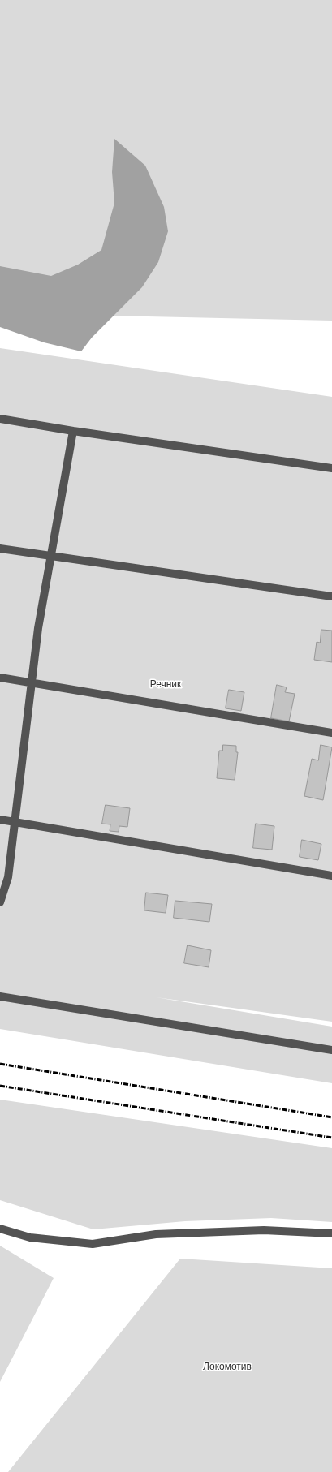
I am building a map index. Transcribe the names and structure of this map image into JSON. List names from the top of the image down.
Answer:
{
  "parks": ["Речник", "Локомотив"]
}
